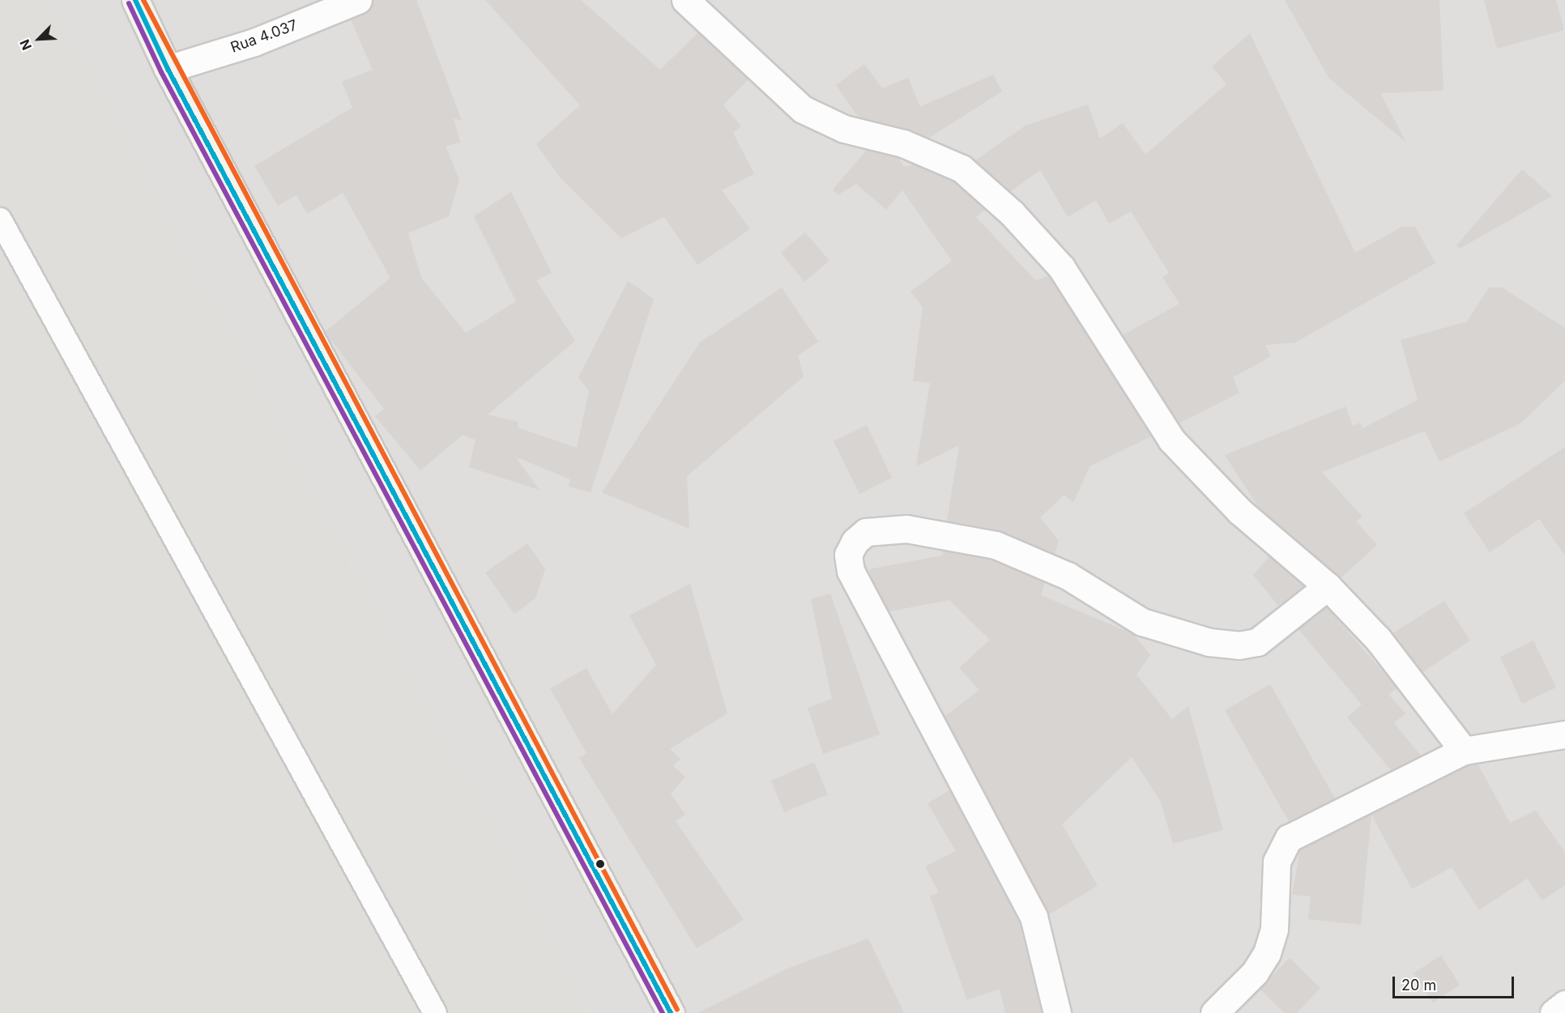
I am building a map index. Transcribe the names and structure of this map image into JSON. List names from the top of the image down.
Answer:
{
  "streets": {
    "street": ["Rua 4.037"]
  },
  "scale_bar": "20 m",
  "north": "bottom left"
}
